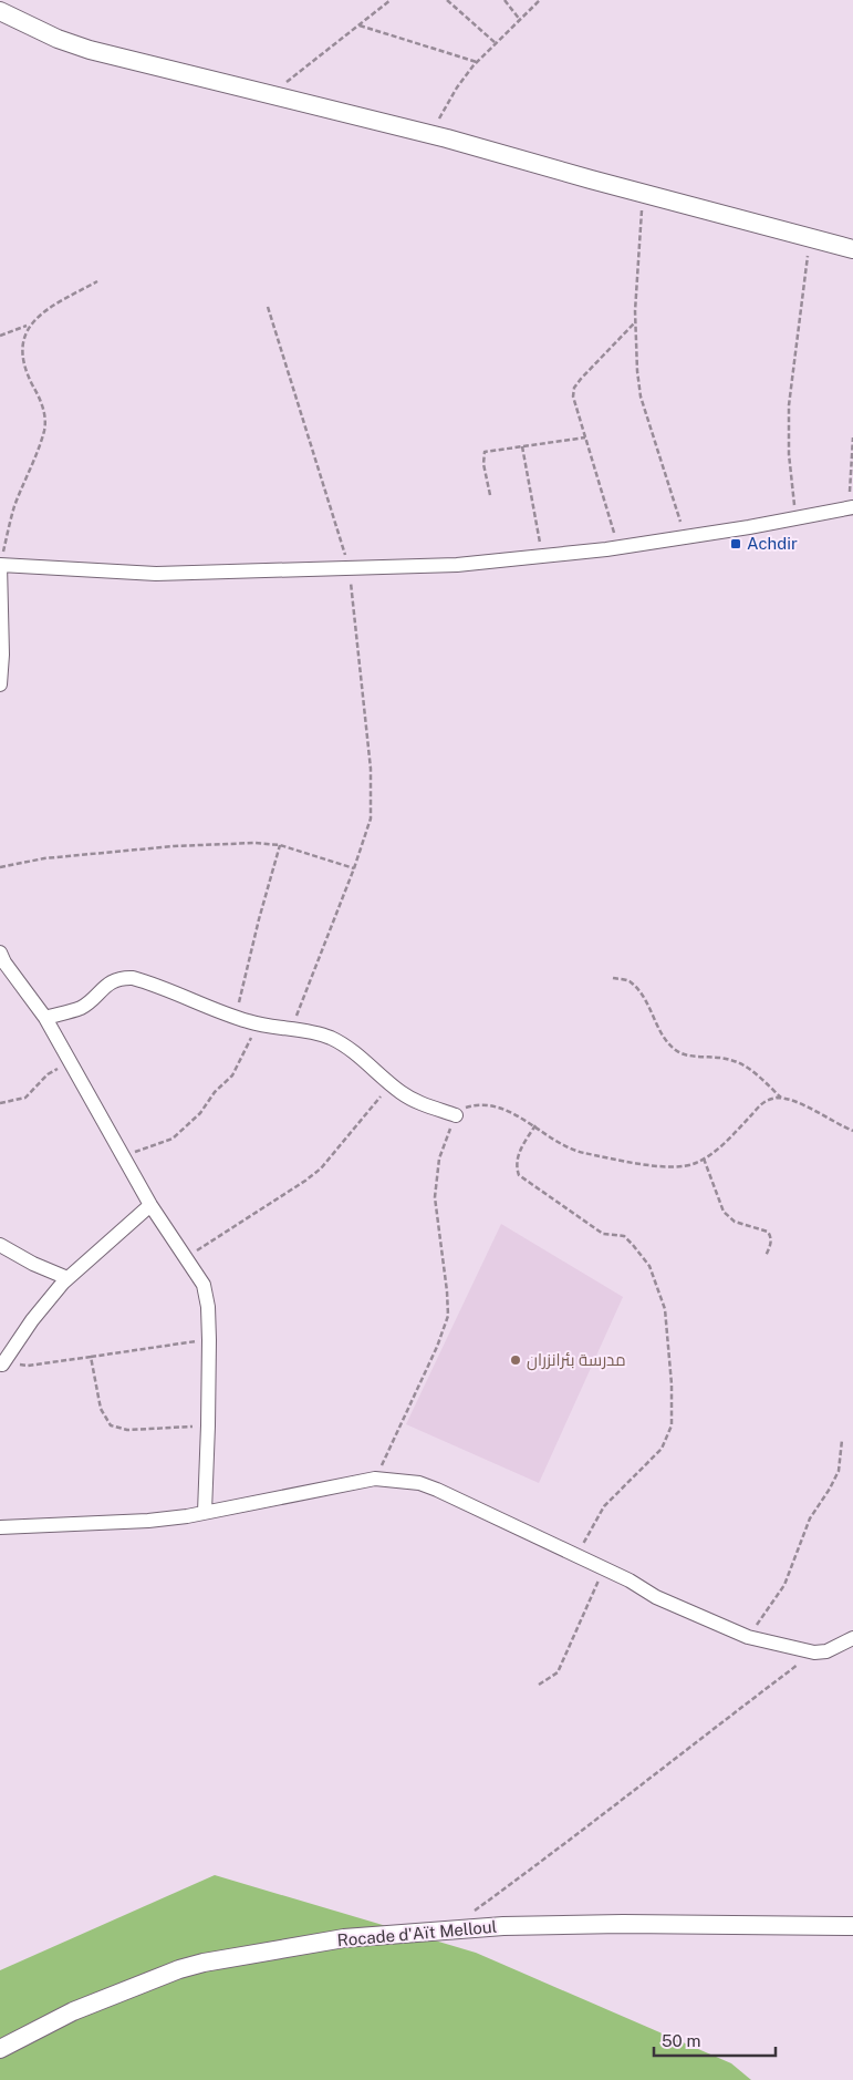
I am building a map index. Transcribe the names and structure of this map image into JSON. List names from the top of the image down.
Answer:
{
  "streets": {
    "street": ["Rocade d'Aït Melloul"]
  },
  "places": {
    "transit": ["Achdir"],
    "other": ["مدرسة بئرانزران"]
  },
  "scale_bar": "50 m"
}
